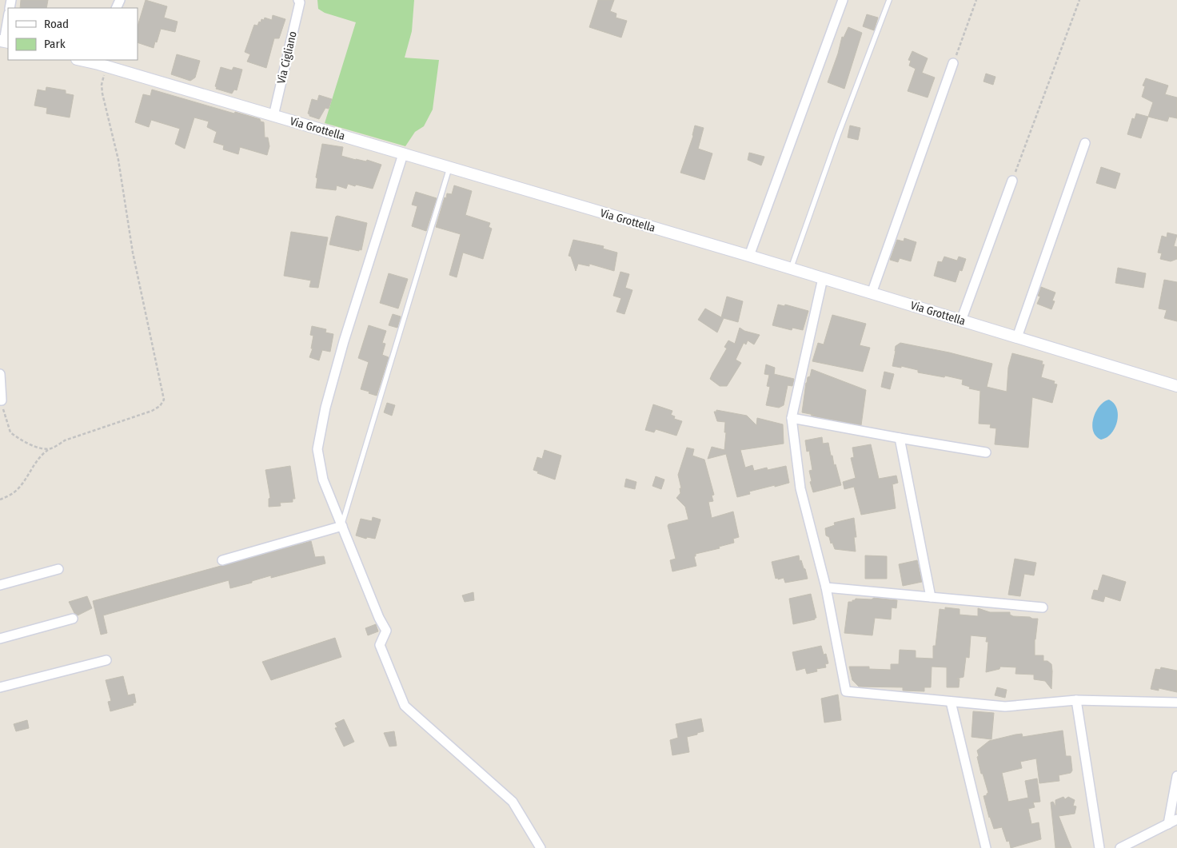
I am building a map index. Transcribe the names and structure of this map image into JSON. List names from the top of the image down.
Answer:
{
  "streets": {
    "street": ["Via Cigliano", "Via Grottella"]
  },
  "crossings": [
    ["Via Cigliano", "Via Grottella"]
  ],
  "legend": ["Road", "Park"]
}
